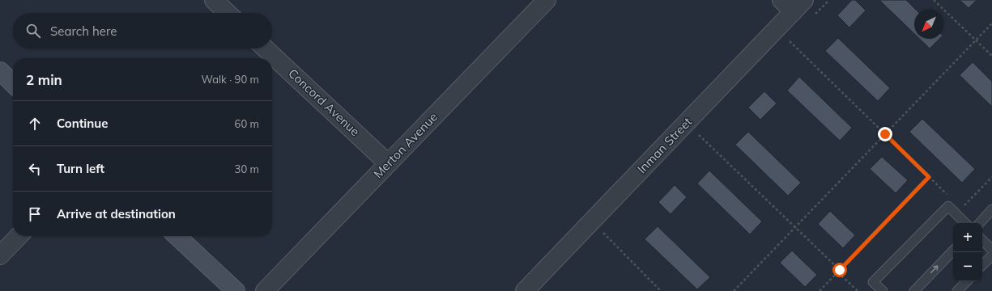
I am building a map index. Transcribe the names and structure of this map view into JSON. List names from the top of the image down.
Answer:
{
  "streets": {
    "street": ["Concord Avenue", "Merton Avenue", "Inman Street"]
  },
  "crossings": [
    ["Concord Avenue", "Merton Avenue"]
  ],
  "north": "bottom left",
  "page": {
    "search": "Search here",
    "heading": ["2 min", "Walk · 90 m"],
    "list": [
      ["Continue", "60 m"],
      ["Turn left", "30 m"],
      "Arrive at destination"
    ],
    "map_buttons": ["+", "−"]
  }
}
